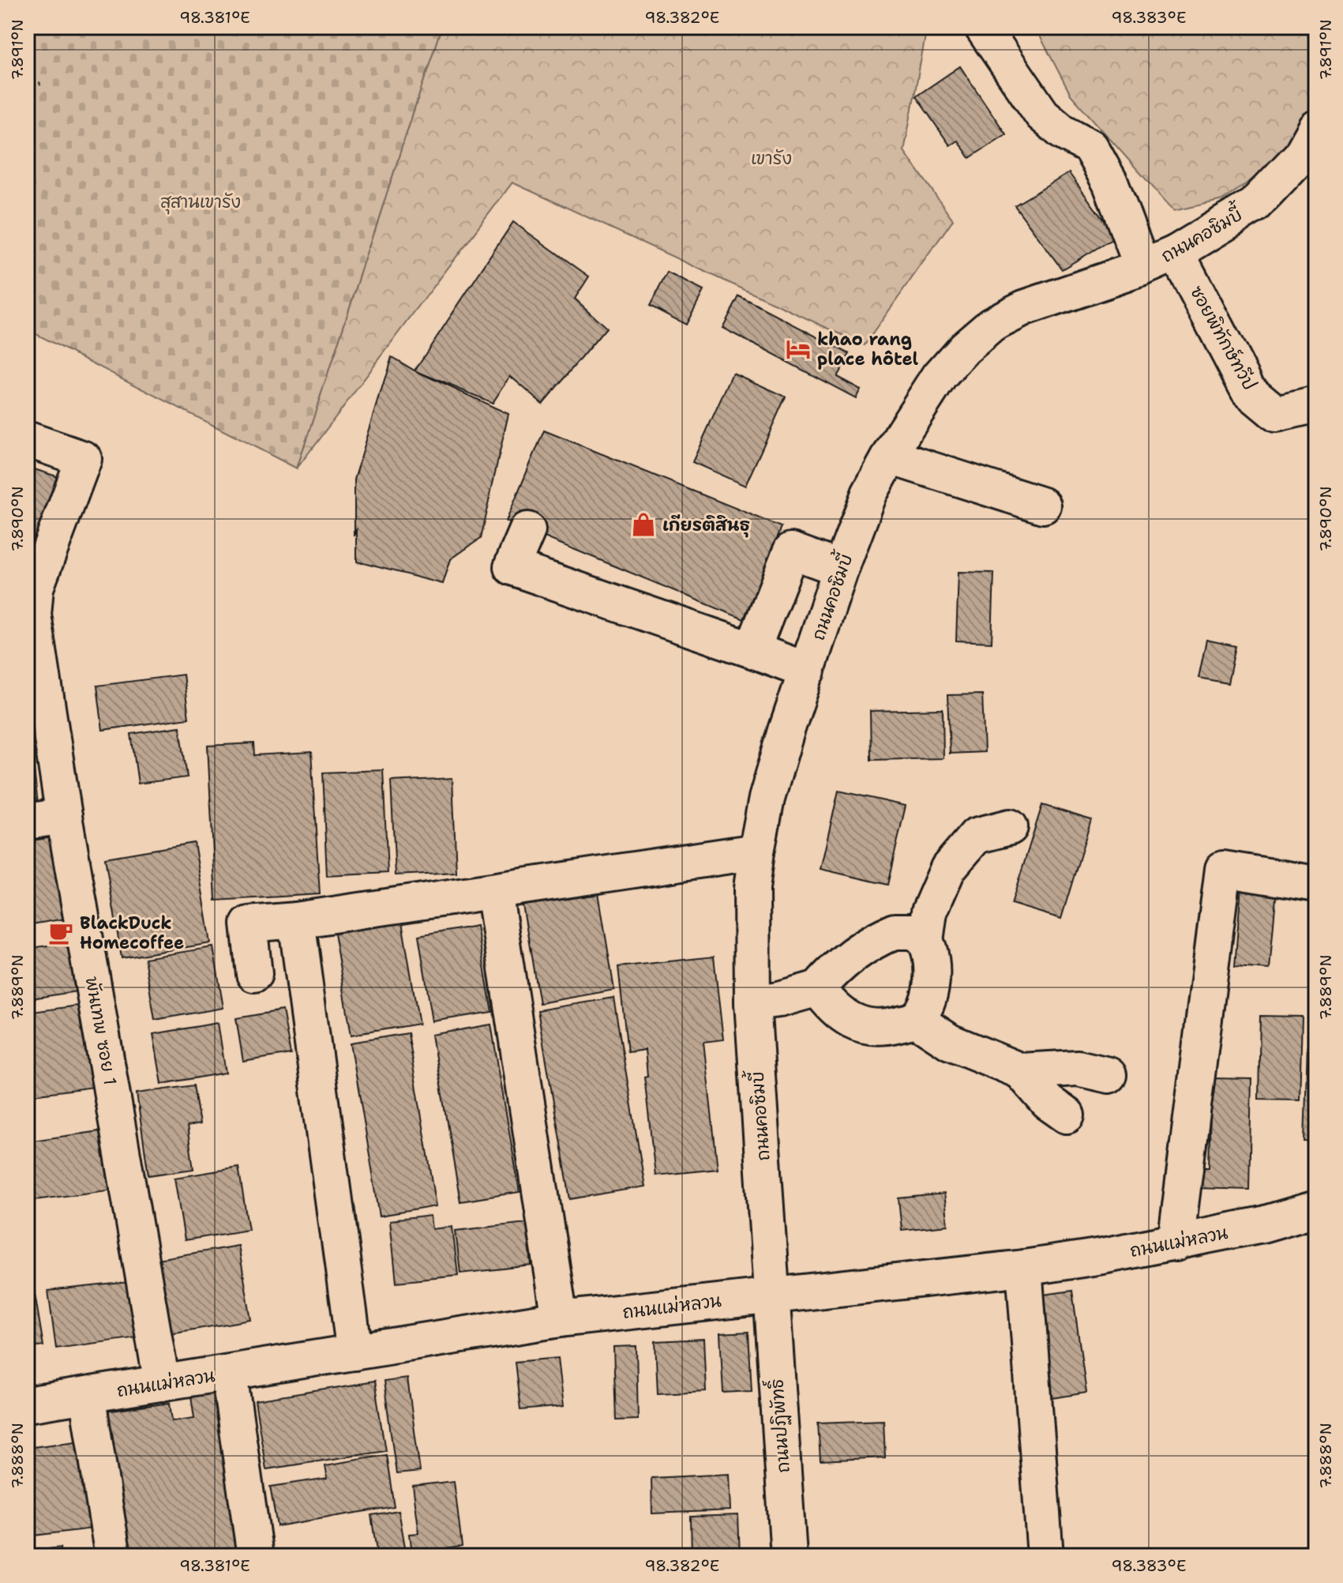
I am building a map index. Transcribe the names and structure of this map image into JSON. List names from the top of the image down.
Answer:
{
  "streets": {
    "street": [
      "ถนนคอซิมบี้",
      "ซอยพิทักษ์ทวีป",
      "พันเทพ ซอย 1",
      "ถนนแม่หลวน",
      "ถนนปฏิพัทธิ์"
    ]
  },
  "crossings": [
    ["ถนนคอซิมบี้", "ซอยพิทักษ์ทวีป"],
    ["ถนนคอซิมบี้", "ถนนแม่หลวน"],
    ["ถนนคอซิมบี้", "ถนนปฏิพัทธิ์"],
    ["พันเทพ ซอย 1", "ถนนแม่หลวน"],
    ["ถนนแม่หลวน", "ถนนปฏิพัทธิ์"]
  ],
  "parks": ["เขารัง", "สุสานเขารัง"],
  "places": {
    "hotel": ["khao rang place hôtel"],
    "shop": ["เกียรติสินธุ"],
    "cafe": ["BlackDuck Homecoffee"]
  },
  "coordinates": [
    "98.381°E",
    "98.382°E",
    "98.383°E",
    "7.891°N",
    "7.890°N",
    "7.889°N",
    "7.888°N"
  ]
}
